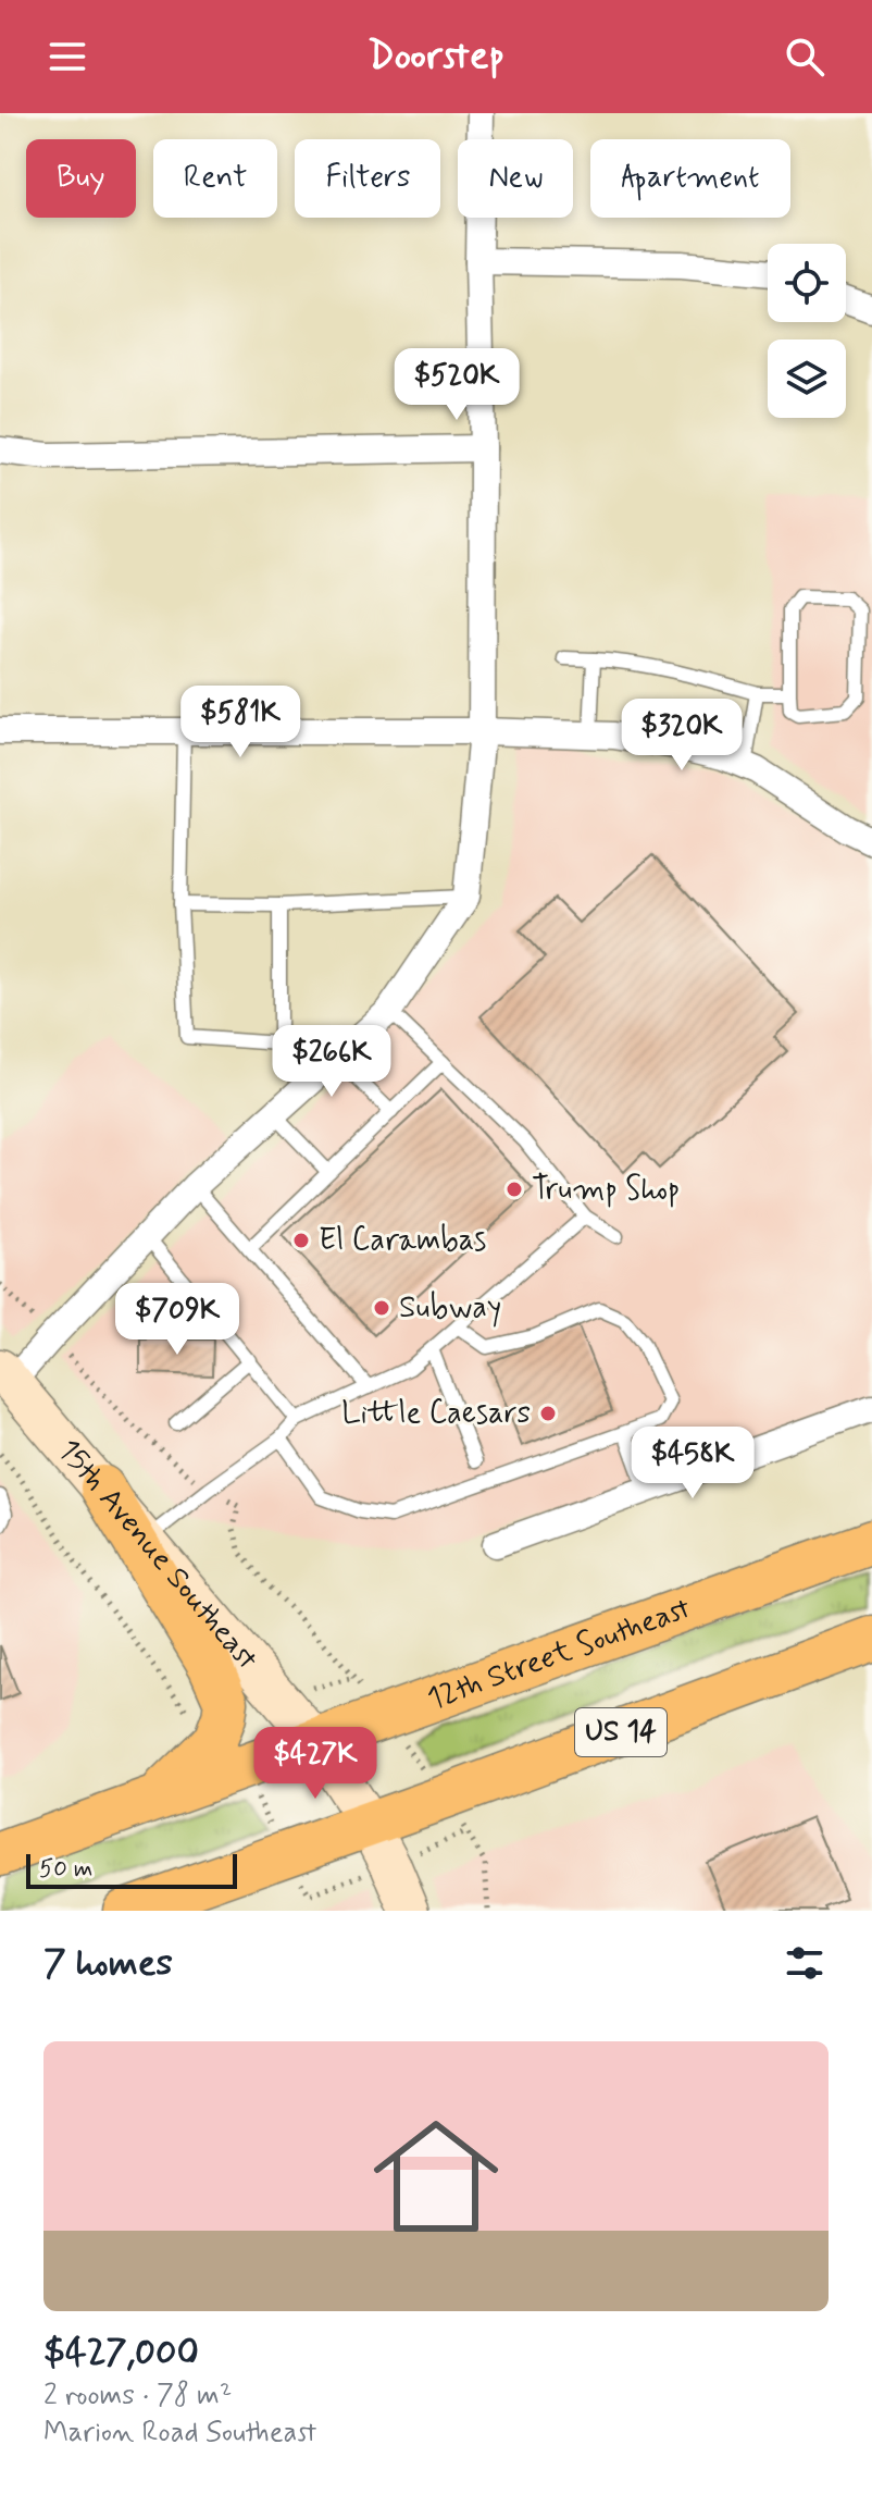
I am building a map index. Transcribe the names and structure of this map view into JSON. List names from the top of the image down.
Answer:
{
  "streets": {
    "main road": ["15th Avenue Southeast", "12th Street Southeast", "US 14"]
  },
  "crossings": [
    ["15th Avenue Southeast", "12th Street Southeast"],
    ["15th Avenue Southeast", "US 14"]
  ],
  "places": [
    "Trump Shop",
    "El Carambas",
    "Subway",
    "Little Caesars"
  ],
  "scale_bar": "50 m",
  "page": {
    "header": "Doorstep",
    "chip": [
      "Buy",
      "Rent",
      "Filters",
      "New",
      "Apartment"
    ],
    "price": [
      "$520K",
      "$581K",
      "$320K",
      "$266K",
      "$709K",
      "$458K",
      "$427K"
    ],
    "scale": "50 m",
    "heading": "7 homes",
    "list": [
      {
        "name": "$427,000",
        "note": "2 rooms · 78 m² · Marion Road Southeast"
      }
    ]
  }
}
